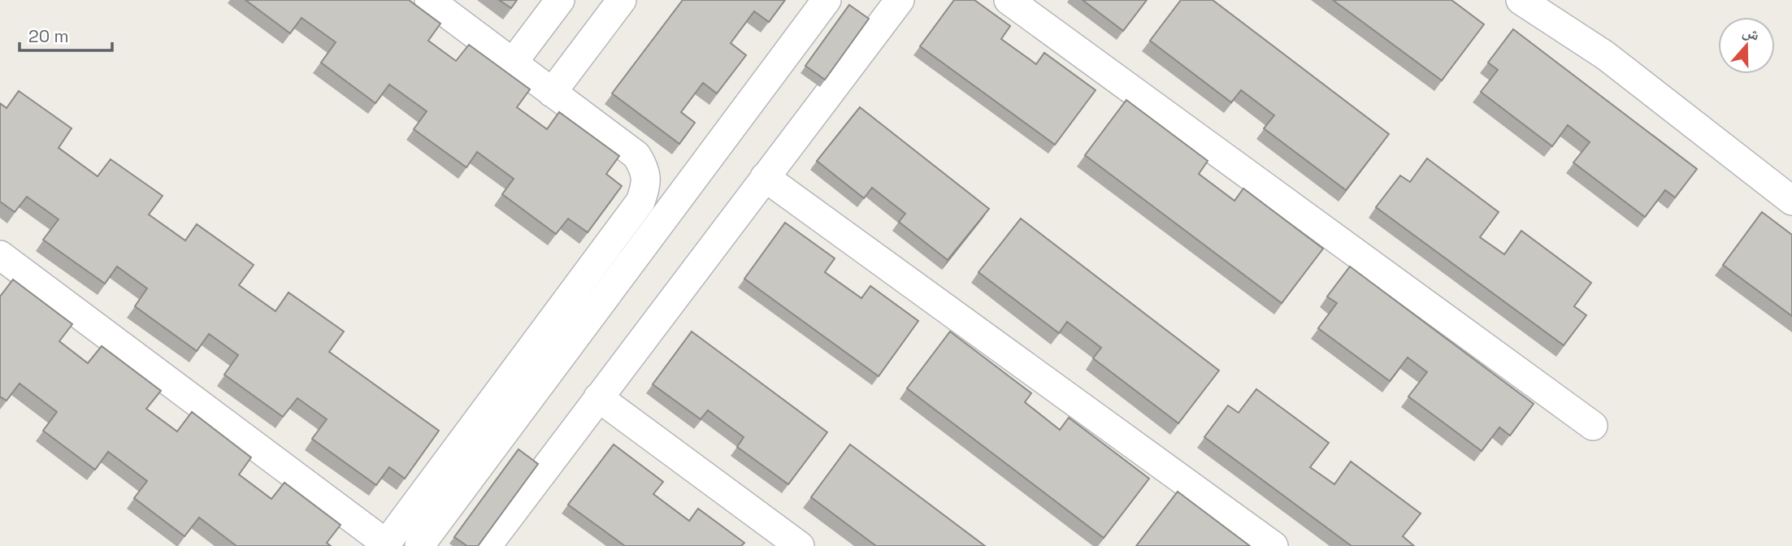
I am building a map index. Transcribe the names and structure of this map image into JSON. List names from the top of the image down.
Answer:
{
  "scale_bar": "20 m",
  "north": "top"
}
